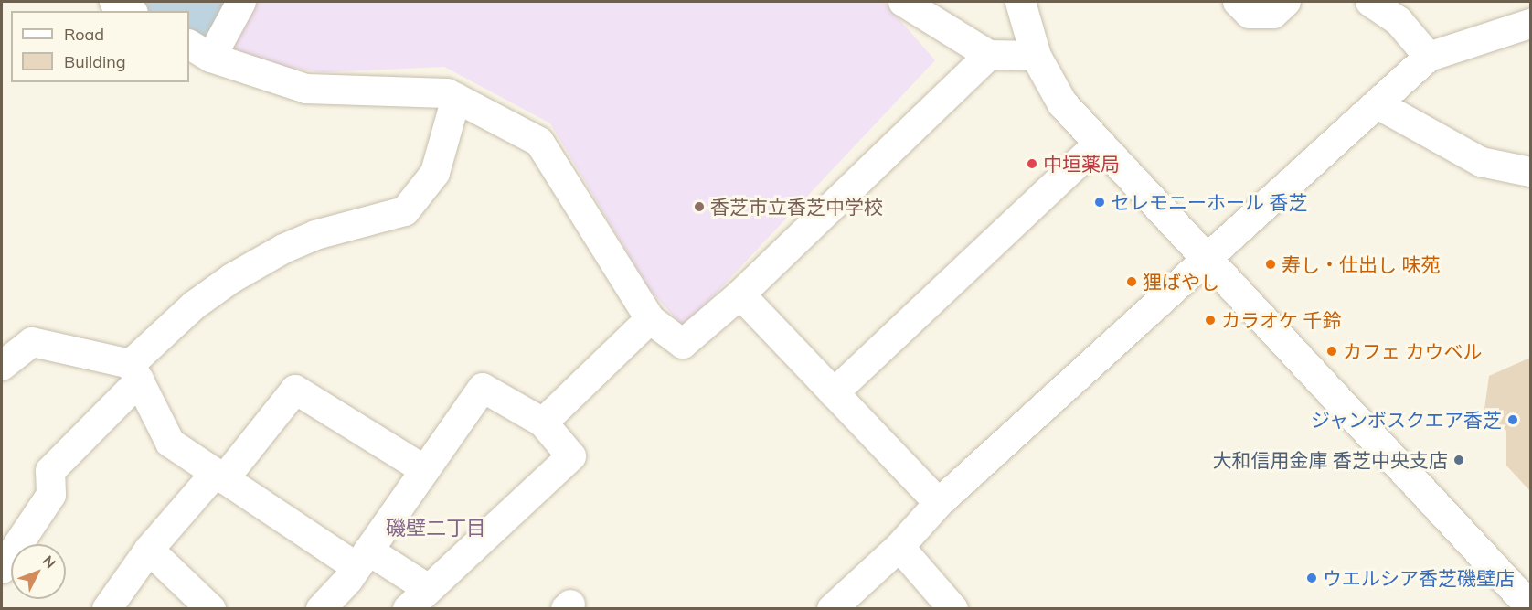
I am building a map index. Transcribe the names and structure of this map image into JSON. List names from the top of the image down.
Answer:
{
  "districts": ["磯壁二丁目"],
  "places": [
    "中垣薬局",
    "セレモニーホール 香芝",
    "香芝市立香芝中学校",
    "寿し・仕出し 味苑",
    "狸ばやし",
    "カラオケ 千鈴",
    "カフェ カウベル",
    "ジャンボスクエア香芝",
    "大和信用金庫 香芝中央支店",
    "ウエルシア香芝磯壁店"
  ],
  "legend": ["Road", "Building"],
  "north": "top right"
}
